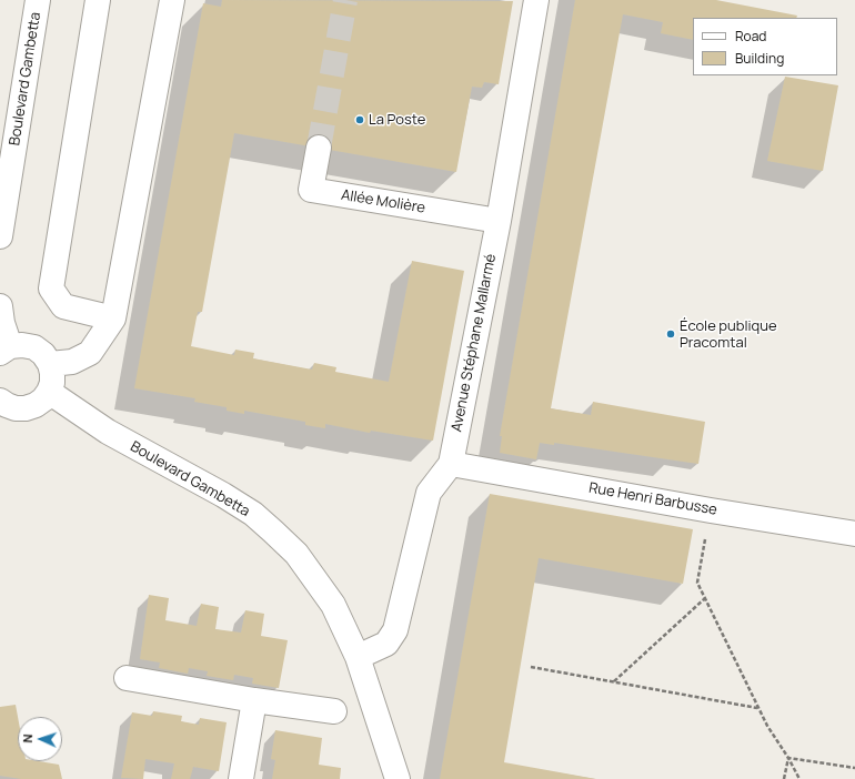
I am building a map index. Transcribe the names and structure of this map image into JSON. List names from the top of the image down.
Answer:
{
  "streets": {
    "street": [
      "Boulevard Gambetta",
      "Allée Molière",
      "Avenue Stéphane Mallarmé",
      "Rue Henri Barbusse"
    ]
  },
  "crossings": [
    ["Boulevard Gambetta", "Avenue Stéphane Mallarmé"],
    ["Allée Molière", "Avenue Stéphane Mallarmé"],
    ["Avenue Stéphane Mallarmé", "Rue Henri Barbusse"]
  ],
  "places": ["La Poste", "École publique Pracomtal"],
  "legend": ["Road", "Building"],
  "north": "left"
}
